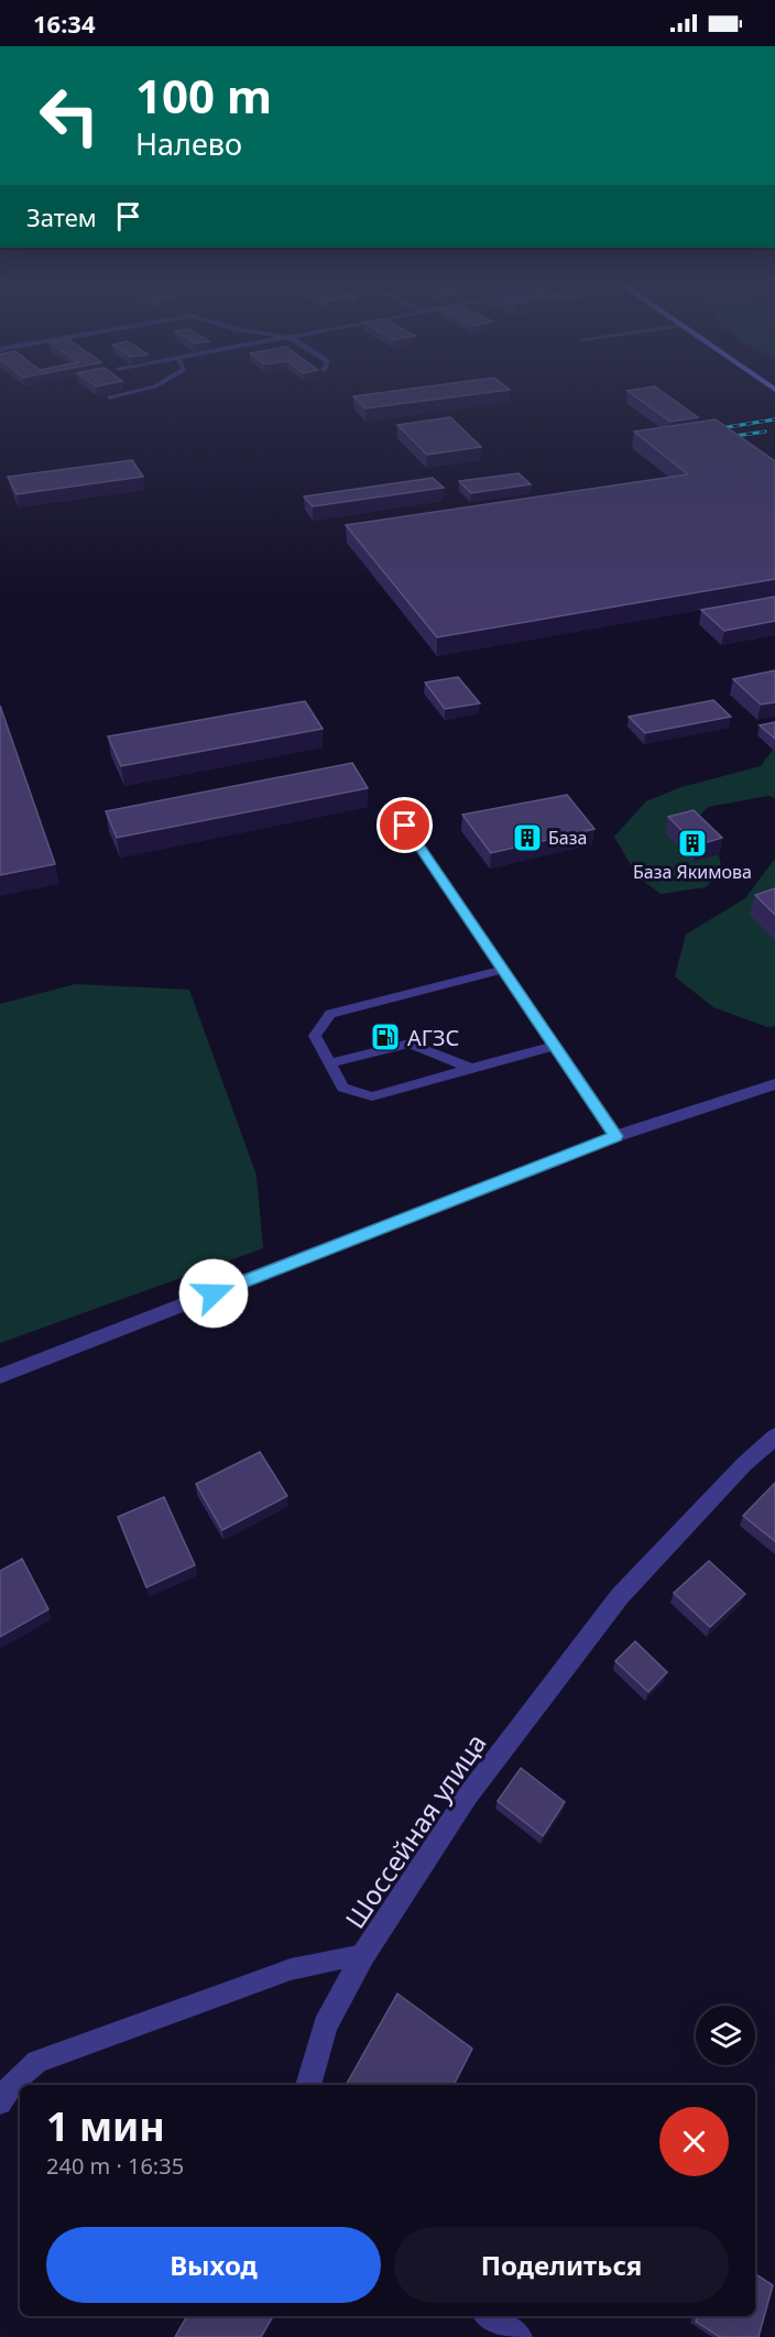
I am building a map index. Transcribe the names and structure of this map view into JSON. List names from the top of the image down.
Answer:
{
  "streets": {
    "street": ["Шоссейная улица"]
  },
  "places": {
    "building": ["База", "База Якимова"],
    "fuel station": ["АГЗС"]
  },
  "page": {
    "status": "16:34",
    "turn": ["100 m", "Налево"],
    "then": "Затем",
    "heading": ["1 мин", "240 m · 16:35"],
    "buttons": ["Выход", "Поделиться"]
  }
}
